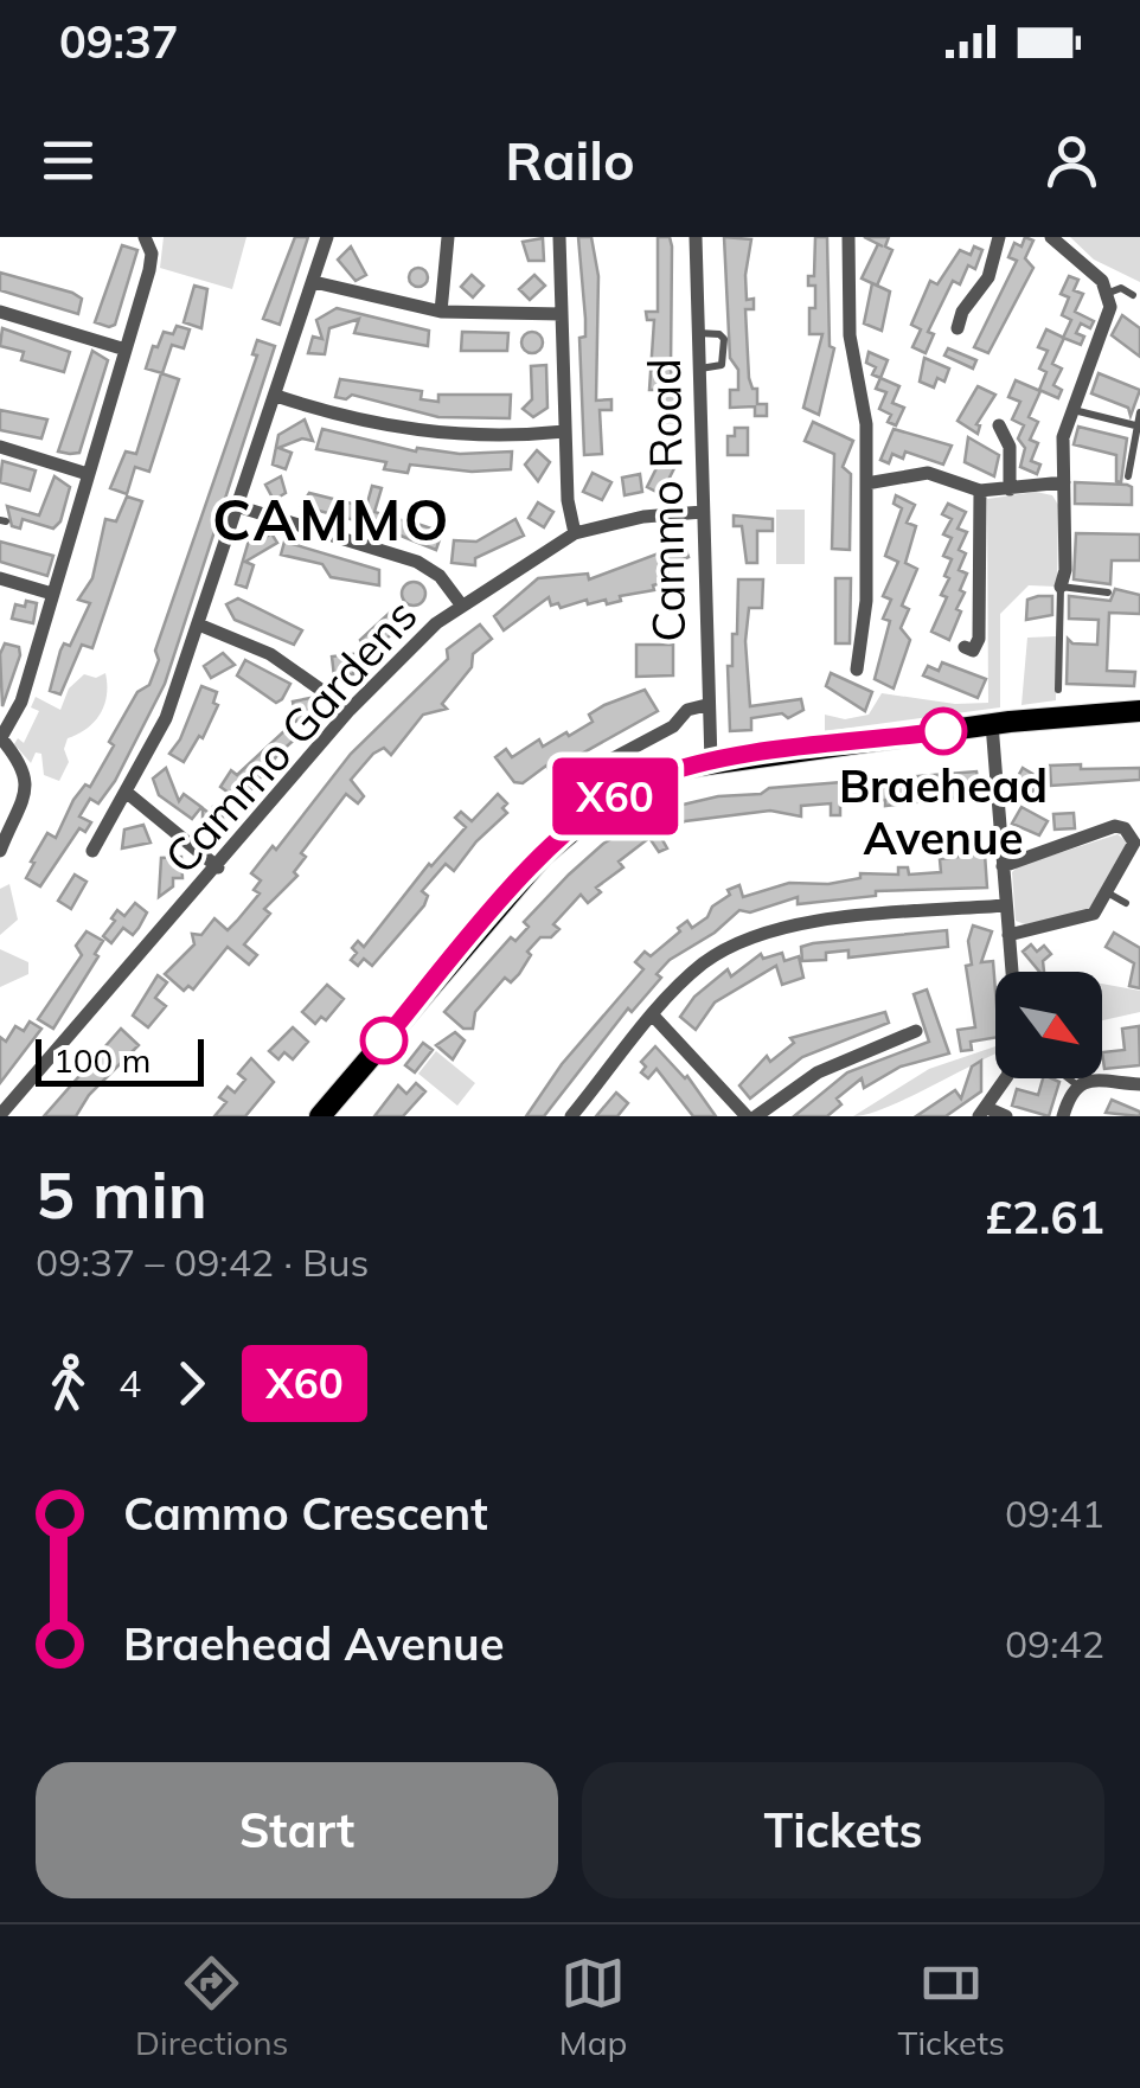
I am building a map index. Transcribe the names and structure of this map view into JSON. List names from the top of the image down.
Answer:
{
  "streets": {
    "street": ["Cammo Road", "Cammo Gardens"]
  },
  "crossings": [
    ["Cammo Road", "Cammo Gardens"]
  ],
  "districts": ["CAMMO"],
  "places": ["Braehead Avenue"],
  "lines": ["bus line X60"],
  "scale_bar": "100 m",
  "north": "bottom right",
  "page": {
    "status": "09:37",
    "header": "Railo",
    "on_map": "X60",
    "scale": "100 m",
    "heading": ["5 min", "09:37 – 09:42 · Bus", "£2.61"],
    "legs": ["4", "X60"],
    "list": [
      {
        "name": "Cammo Crescent",
        "value": "09:41"
      },
      {
        "name": "Braehead Avenue",
        "value": "09:42"
      }
    ],
    "buttons": ["Start", "Tickets"],
    "tabs": ["Directions", "Map", "Tickets"]
  }
}
